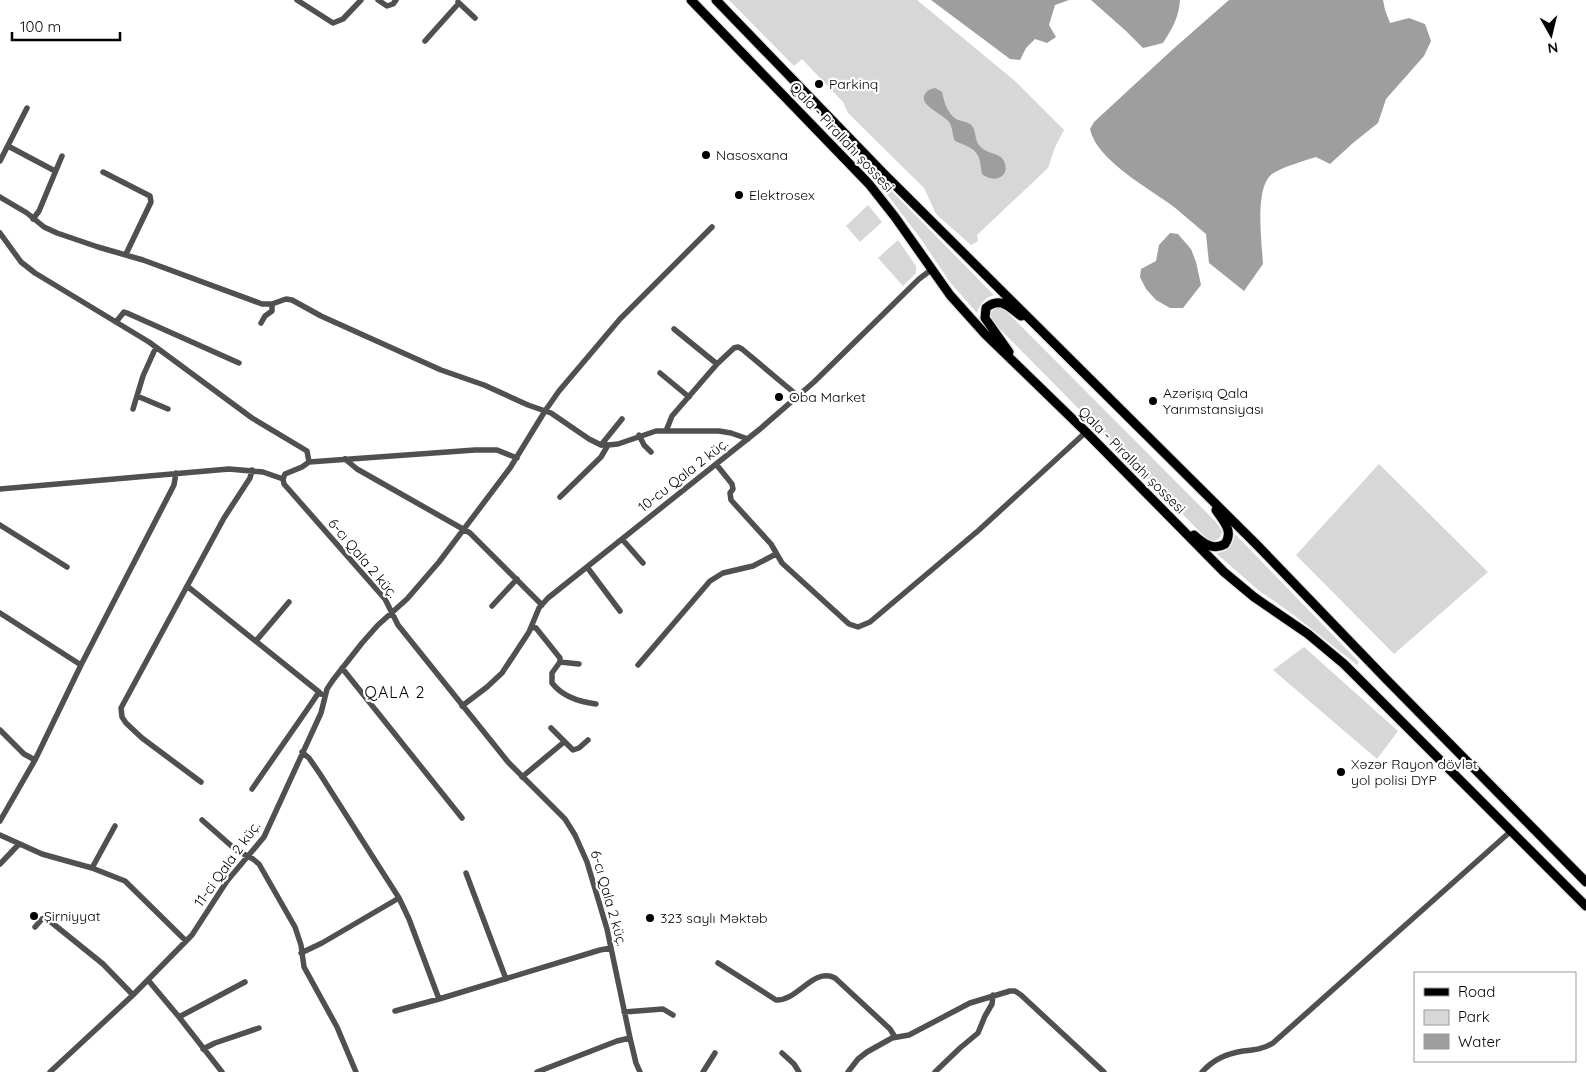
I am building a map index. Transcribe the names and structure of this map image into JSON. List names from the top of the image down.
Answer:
{
  "streets": {
    "main road": ["Qala - Pirallahı şossesi"],
    "street": ["10-cu Qala 2 küç.", "6-cı Qala 2 küç.", "11-ci Qala 2 küç."]
  },
  "crossings": [
    ["Qala - Pirallahı şossesi", "10-cu Qala 2 küç."],
    ["10-cu Qala 2 küç.", "6-cı Qala 2 küç."],
    ["6-cı Qala 2 küç.", "11-ci Qala 2 küç."]
  ],
  "districts": ["QALA 2"],
  "places": [
    "Parkinq",
    "Nasosxana",
    "Elektrosex",
    "Oba Market",
    "Azərişıq Qala Yarımstansiyası",
    "Xəzər Rayon dövlət yol polisi DYP",
    "Şirniyyat",
    "323 saylı Məktəb"
  ],
  "legend": ["Road", "Park", "Water"],
  "scale_bar": "100 m",
  "north": "bottom"
}
